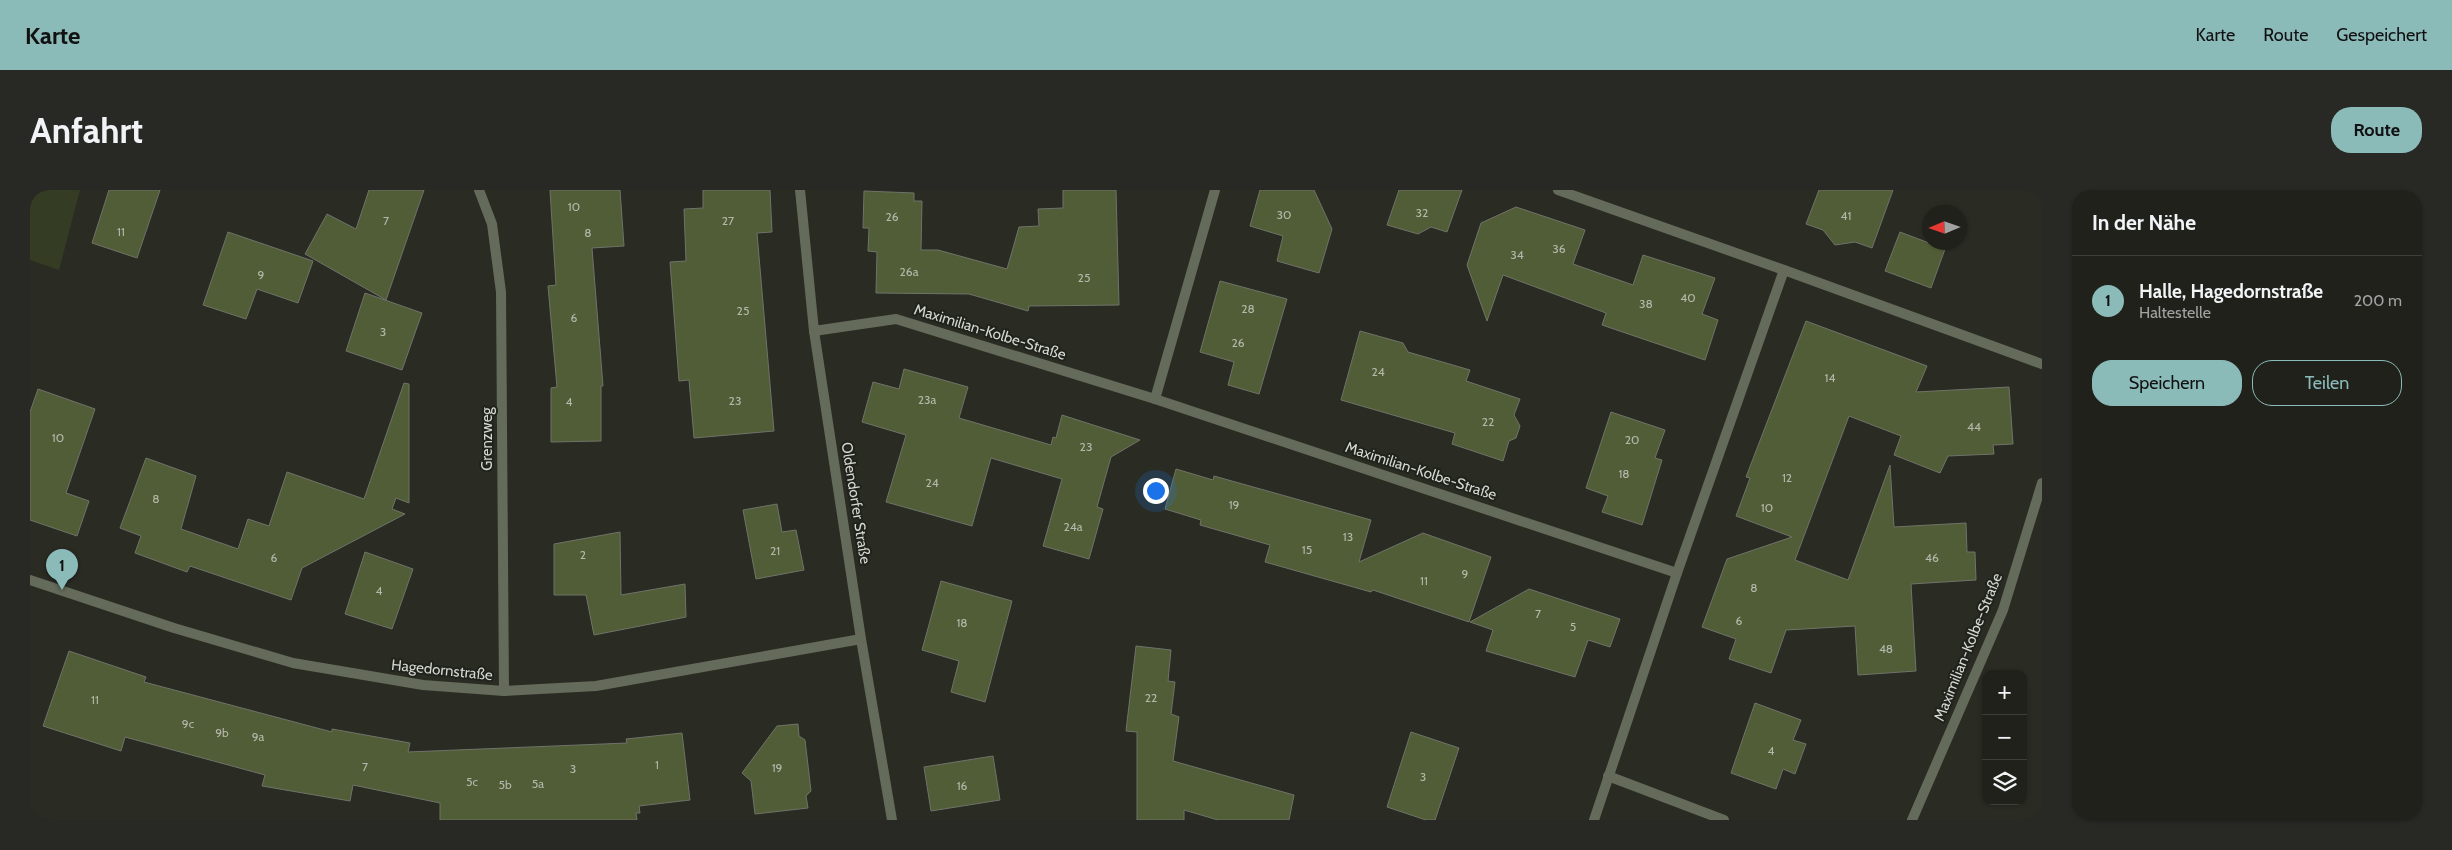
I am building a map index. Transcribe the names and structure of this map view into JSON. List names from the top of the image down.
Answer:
{
  "streets": {
    "street": [
      "Maximilian-Kolbe-Straße",
      "Grenzweg",
      "Oldendorfer Straße",
      "Hagedornstraße"
    ]
  },
  "crossings": [
    ["Maximilian-Kolbe-Straße", "Oldendorfer Straße"],
    ["Grenzweg", "Hagedornstraße"],
    ["Oldendorfer Straße", "Hagedornstraße"]
  ],
  "house_numbers": [
    "10",
    "32",
    "30",
    "41",
    "26",
    "7",
    "27",
    "11",
    "8",
    "36",
    "34",
    "26a",
    "9",
    "25",
    "40",
    "38",
    "28",
    "25",
    "6",
    "3",
    "26",
    "24",
    "14",
    "23a",
    "23",
    "4",
    "22",
    "44",
    "10",
    "20",
    "23",
    "18",
    "12",
    "24",
    "8",
    "19",
    "10",
    "24a",
    "13",
    "15",
    "21",
    "2",
    "6",
    "46",
    "9",
    "11",
    "8",
    "4",
    "7",
    "6",
    "18",
    "5",
    "48",
    "22",
    "11",
    "9c",
    "9b",
    "9a",
    "4",
    "1",
    "7",
    "19",
    "3",
    "3",
    "5c",
    "5a",
    "5b",
    "16"
  ],
  "north": "left",
  "page": {
    "header": "Karte",
    "nav": ["Karte", "Route", "Gespeichert"],
    "buttons": [
      "Route",
      ["Speichern", "Teilen"]
    ],
    "title": "Anfahrt",
    "heading": "In der Nähe",
    "list": [
      {
        "mark": "1",
        "name": "Halle, Hagedornstraße",
        "note": "Haltestelle",
        "value": "200 m"
      }
    ],
    "pins": "1",
    "map_buttons": ["+", "−"]
  }
}
